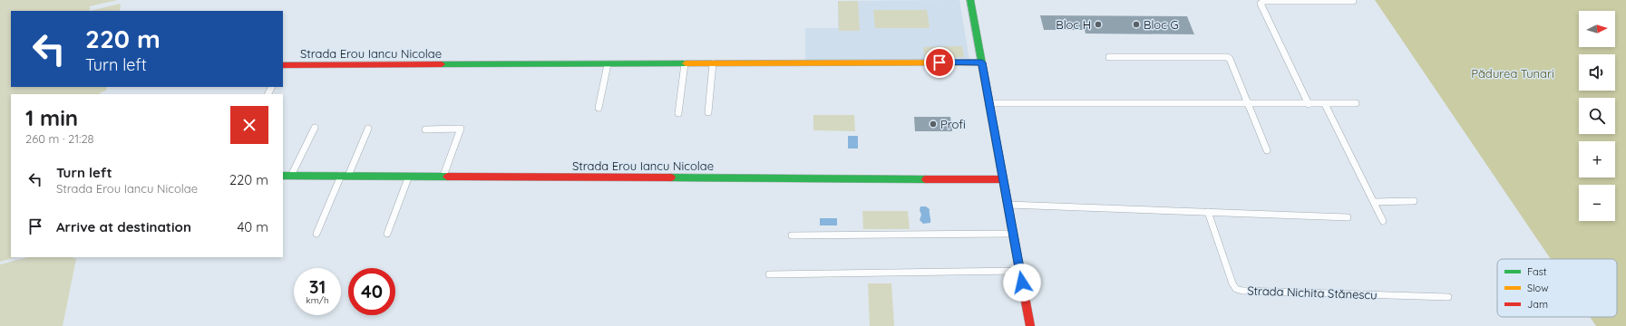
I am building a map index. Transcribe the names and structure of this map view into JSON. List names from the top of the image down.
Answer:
{
  "streets": {
    "street": ["Strada Erou Iancu Nicolae", "Strada Nichita Stănescu"]
  },
  "parks": ["Pădurea Tunari"],
  "places": ["Bloc H", "Bloc G", "Profi"],
  "legend": ["Fast", "Slow", "Jam"],
  "north": "right",
  "page": {
    "map_buttons": ["+", "−"],
    "turn": ["220 m", "Turn left"],
    "heading": ["1 min", "260 m · 21:28"],
    "list": [
      {
        "name": "Turn left",
        "note": "Strada Erou Iancu Nicolae",
        "value": "220 m"
      },
      {
        "name": "Arrive at destination",
        "value": "40 m"
      }
    ],
    "speed": "31 km/h",
    "limit": "40"
  }
}
